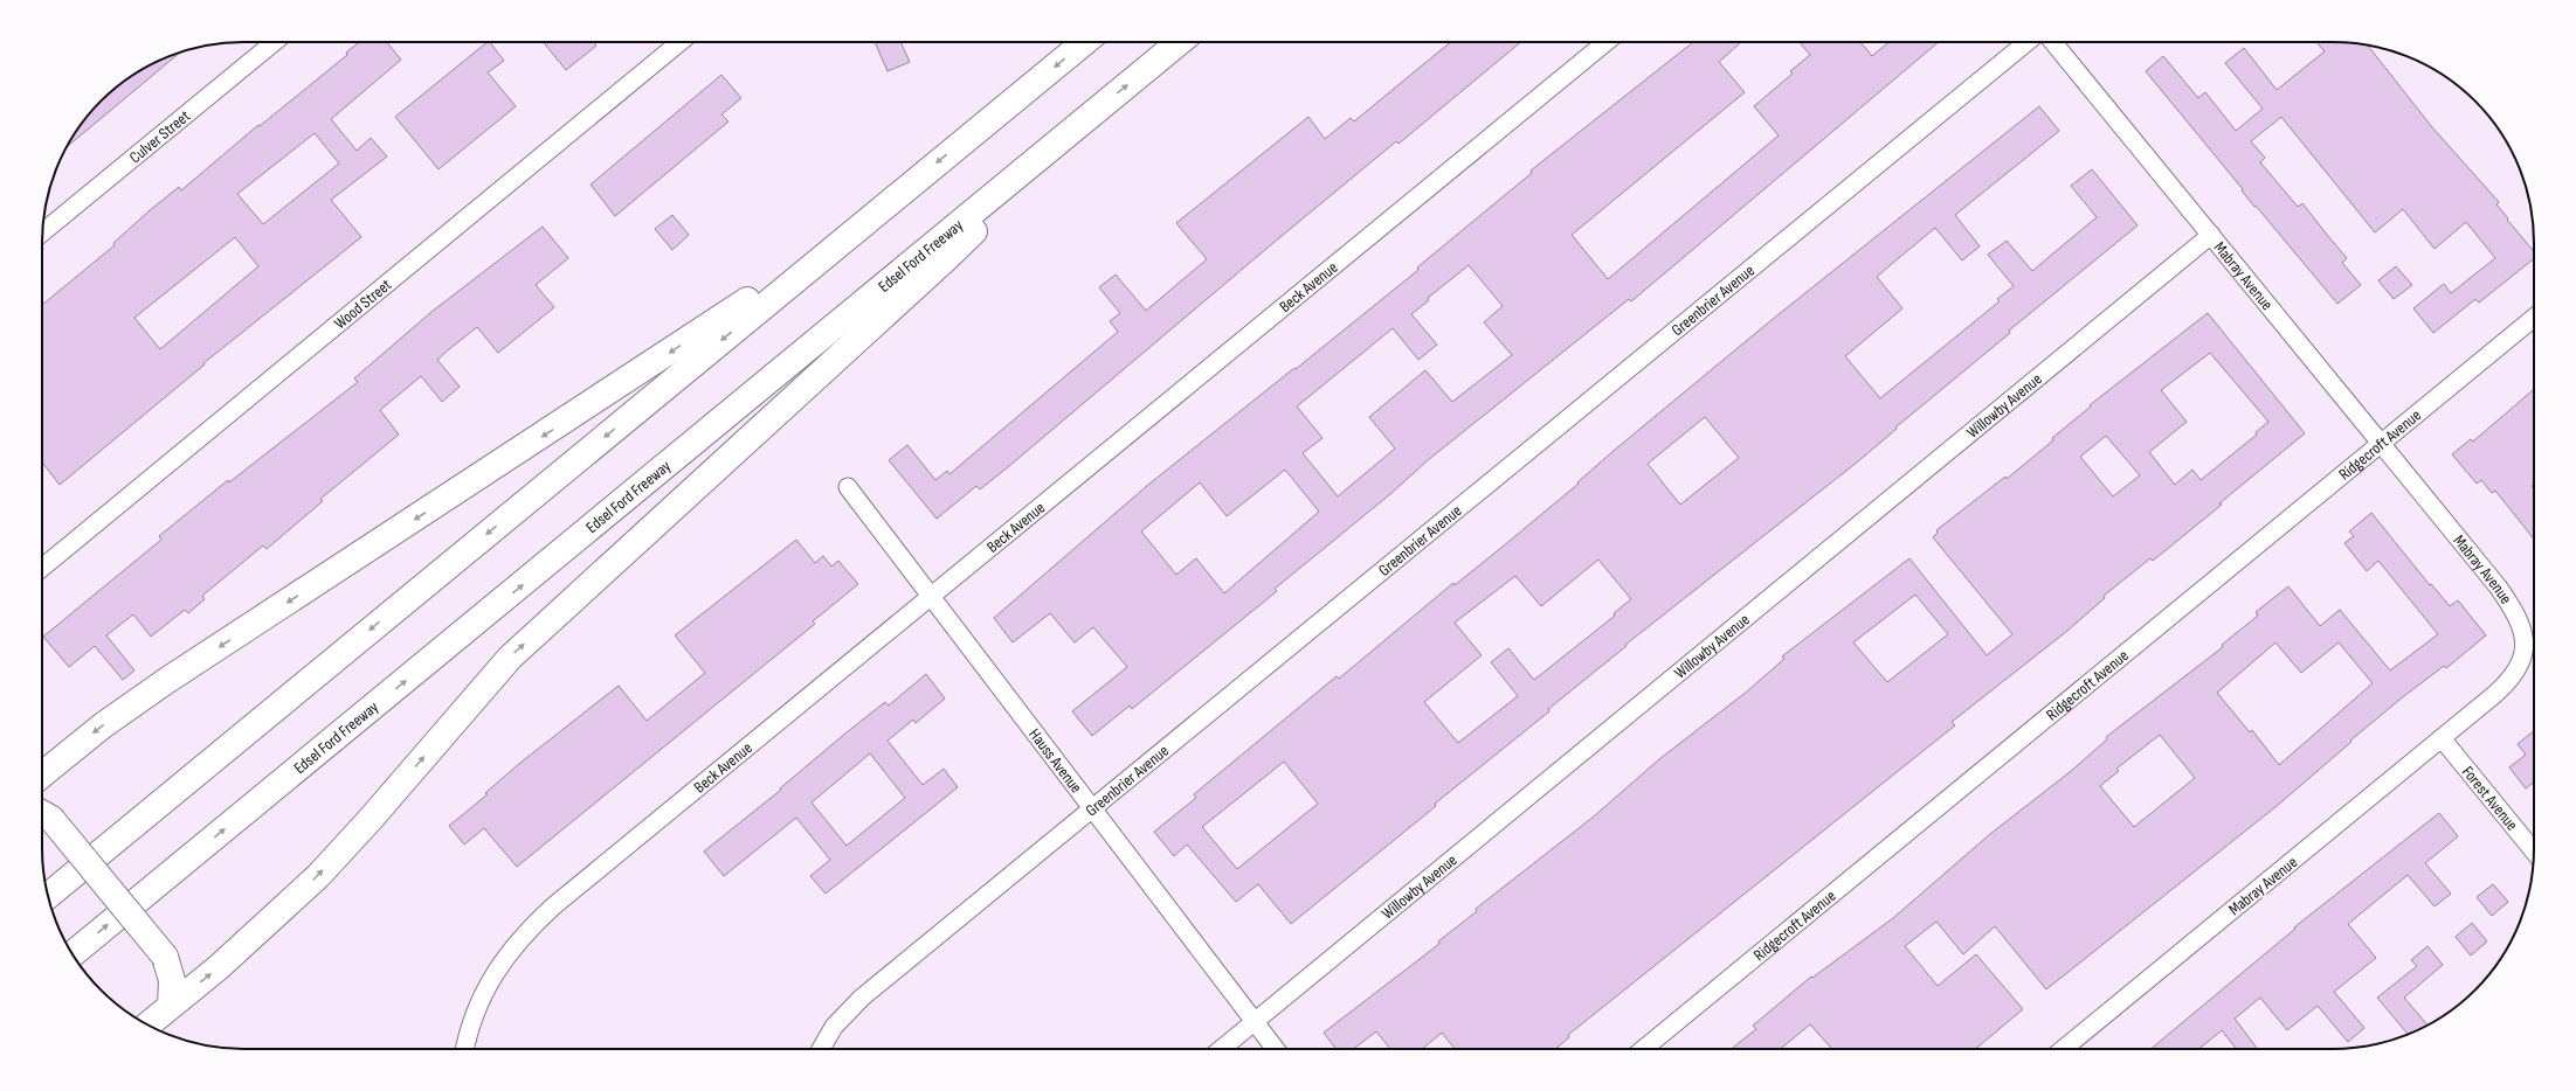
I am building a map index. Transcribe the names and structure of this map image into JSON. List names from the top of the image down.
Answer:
{
  "streets": {
    "highway": ["Edsel Ford Freeway"],
    "street": [
      "Culver Street",
      "Mabray Avenue",
      "Beck Avenue",
      "Greenbrier Avenue",
      "Wood Street",
      "Willowby Avenue",
      "Ridgecroft Avenue",
      "Hauss Avenue",
      "Forest Avenue"
    ]
  },
  "crossings": [
    ["Mabray Avenue", "Willowby Avenue"],
    ["Mabray Avenue", "Ridgecroft Avenue"],
    ["Mabray Avenue", "Forest Avenue"],
    ["Beck Avenue", "Hauss Avenue"],
    ["Greenbrier Avenue", "Hauss Avenue"],
    ["Willowby Avenue", "Hauss Avenue"]
  ]
}
